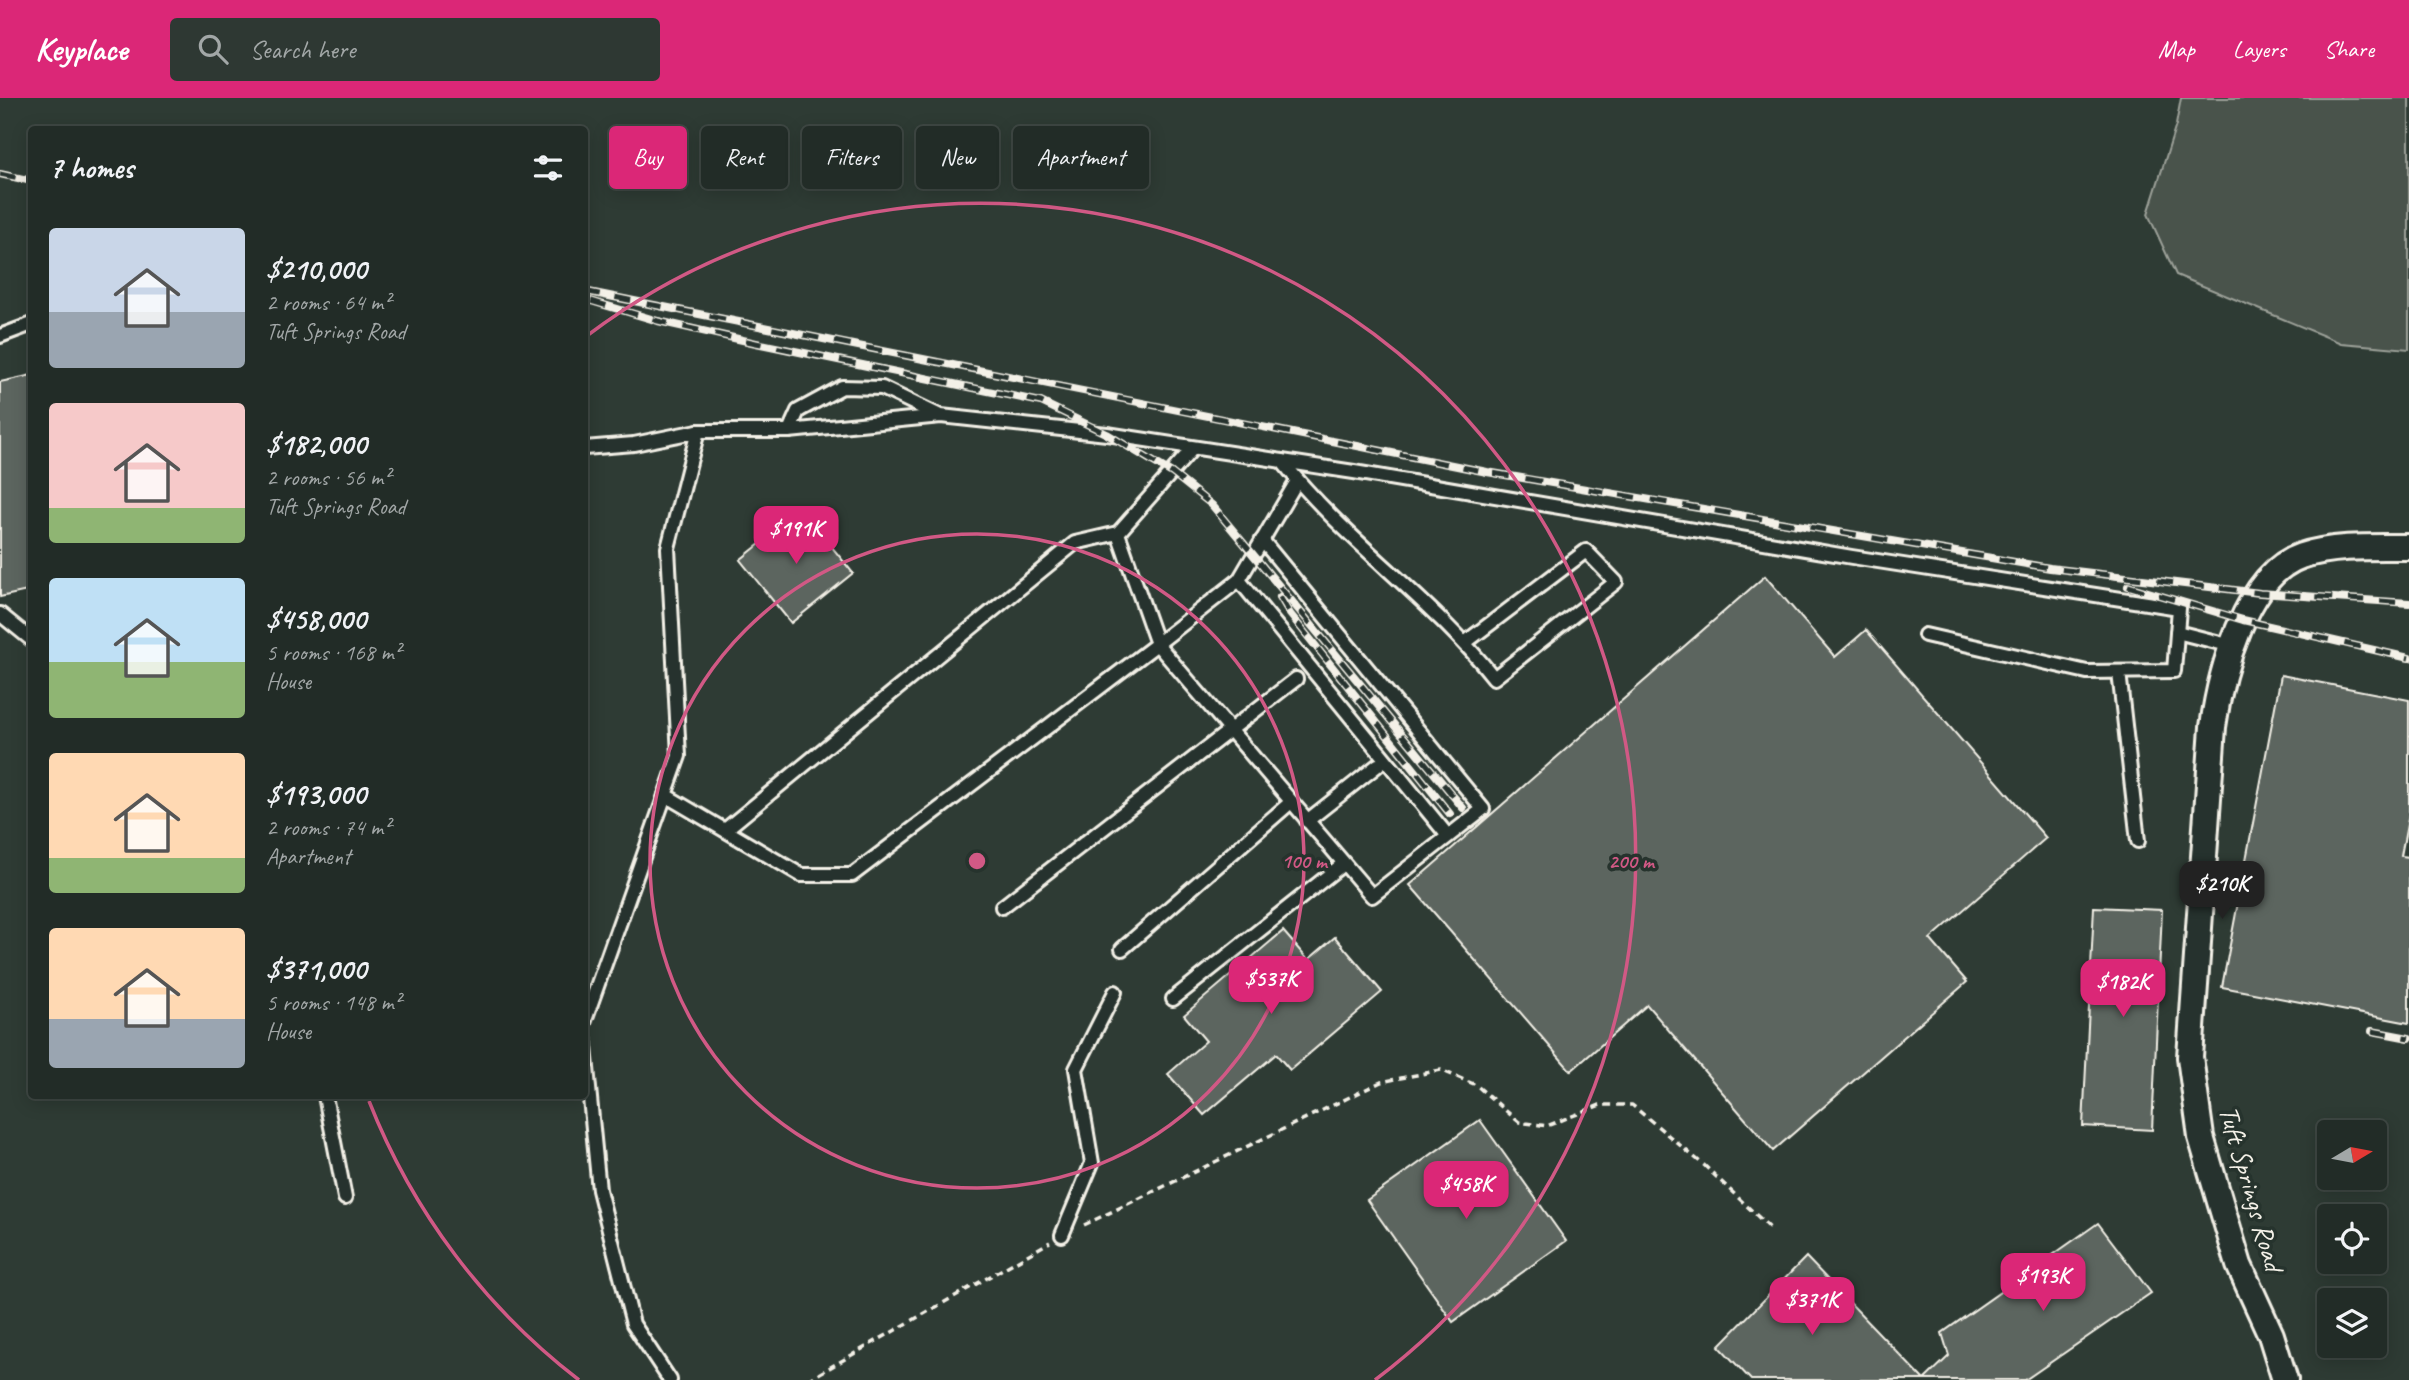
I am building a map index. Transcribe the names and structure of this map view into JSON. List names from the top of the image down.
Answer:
{
  "streets": {
    "street": ["Tuft Springs Road"]
  },
  "north": "right",
  "page": {
    "header": "Keyplace",
    "search": "Search here",
    "nav": ["Map", "Layers", "Share"],
    "chip": [
      "Buy",
      "Rent",
      "Filters",
      "New",
      "Apartment"
    ],
    "heading": "7 homes",
    "list": [
      {
        "name": "$210,000",
        "note": "2 rooms · 64 m² · Tuft Springs Road"
      },
      {
        "name": "$182,000",
        "note": "2 rooms · 56 m² · Tuft Springs Road"
      },
      {
        "name": "$458,000",
        "note": "5 rooms · 168 m² · House"
      },
      {
        "name": "$193,000",
        "note": "2 rooms · 74 m² · Apartment"
      },
      {
        "name": "$371,000",
        "note": "5 rooms · 148 m² · House"
      }
    ],
    "price": [
      "$191K",
      "$210K",
      "$537K",
      "$182K",
      "$458K",
      "$193K",
      "$371K"
    ]
  },
  "rings": ["100 m", "200 m"]
}
